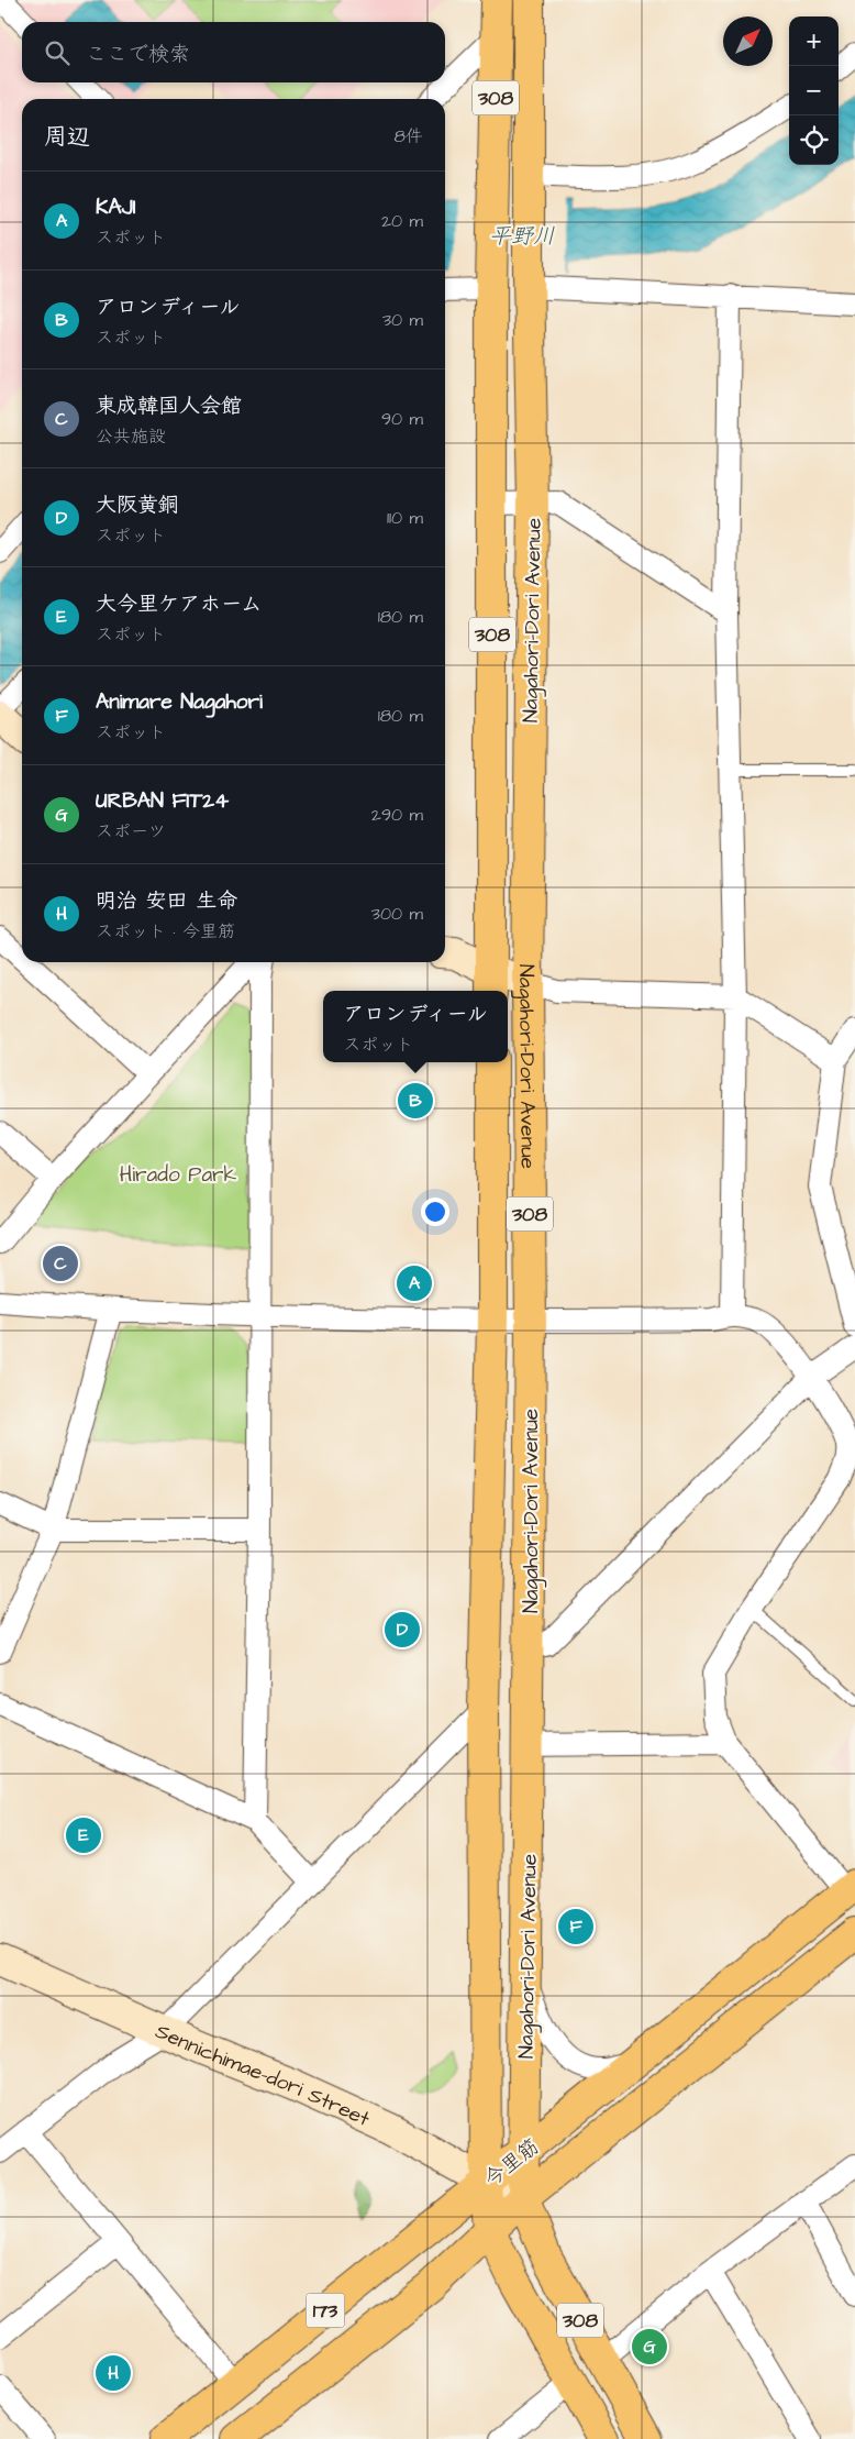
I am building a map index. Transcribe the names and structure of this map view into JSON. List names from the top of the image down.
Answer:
{
  "streets": {
    "main road": [
      "308",
      "Nagahori-Dori Avenue",
      "Sennichimae-dori Street",
      "今里筋",
      "173"
    ]
  },
  "crossings": [
    ["308", "Nagahori-Dori Avenue"],
    ["308", "Sennichimae-dori Street"],
    ["308", "今里筋"],
    ["Nagahori-Dori Avenue", "Sennichimae-dori Street"],
    ["Nagahori-Dori Avenue", "今里筋"],
    ["Sennichimae-dori Street", "今里筋"]
  ],
  "water": ["平野川"],
  "parks": ["Hirado Park"],
  "north": "top right",
  "page": {
    "map_buttons": ["+", "−"],
    "search": "ここで検索",
    "heading": ["周辺", "8件"],
    "list": [
      {
        "mark": "A",
        "name": "KAJI",
        "note": "スポット",
        "value": "20 m"
      },
      {
        "mark": "B",
        "name": "アロンディール",
        "note": "スポット",
        "value": "30 m"
      },
      {
        "mark": "C",
        "name": "東成韓国人会館",
        "note": "公共施設",
        "value": "90 m"
      },
      {
        "mark": "D",
        "name": "大阪黄銅",
        "note": "スポット",
        "value": "110 m"
      },
      {
        "mark": "E",
        "name": "大今里ケアホーム",
        "note": "スポット",
        "value": "180 m"
      },
      {
        "mark": "F",
        "name": "Animare Nagahori",
        "note": "スポット",
        "value": "180 m"
      },
      {
        "mark": "G",
        "name": "URBAN FIT24",
        "note": "スポーツ",
        "value": "290 m"
      },
      {
        "mark": "H",
        "name": "明治 安田 生命",
        "note": "スポット · 今里筋",
        "value": "300 m"
      }
    ],
    "popup": ["アロンディール", "スポット"],
    "pins": [
      "B",
      "C",
      "A",
      "D",
      "E",
      "F",
      "G",
      "H"
    ]
  }
}
